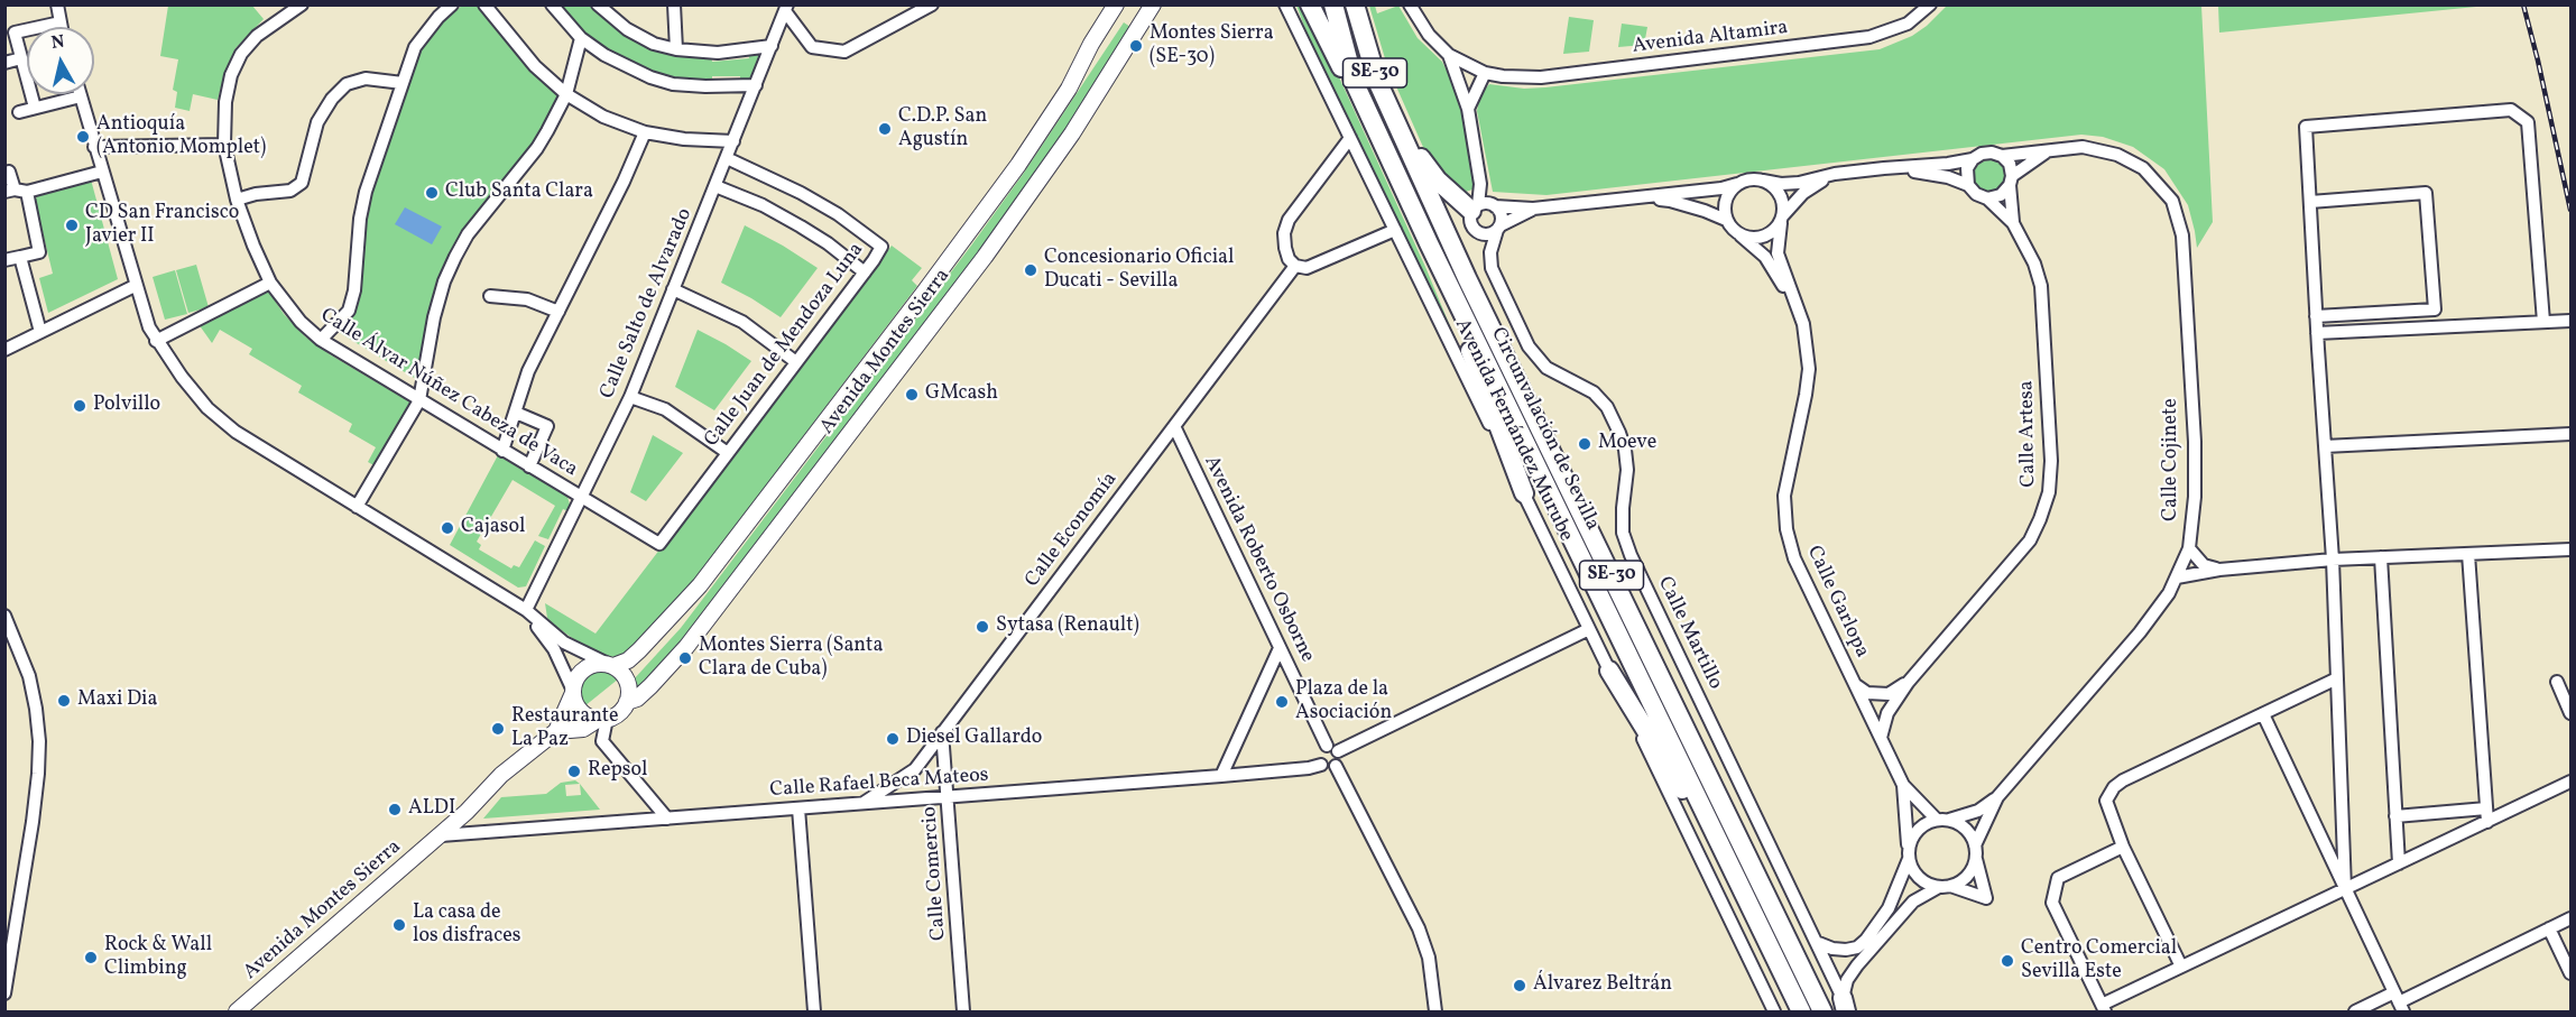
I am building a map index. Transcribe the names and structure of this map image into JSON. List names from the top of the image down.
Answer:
{
  "streets": {
    "highway": ["SE-30", "Circunvalación de Sevilla"],
    "main road": ["Avenida Montes Sierra"],
    "street": [
      "Avenida Altamira",
      "Calle Salto de Alvarado",
      "Calle Juan de Mendoza Luna",
      "Calle Álvar Núñez Cabeza de Vaca",
      "Avenida Fernández Murube",
      "Calle Artesa",
      "Calle Cojinete",
      "Calle Economía",
      "Avenida Roberto Osborne",
      "Calle Garlopa",
      "Calle Martillo",
      "Calle Rafael Beca Mateos",
      "Calle Comercio"
    ]
  },
  "crossings": [
    ["Calle Salto de Alvarado", "Calle Juan de Mendoza Luna"],
    ["Calle Salto de Alvarado", "Calle Álvar Núñez Cabeza de Vaca"],
    ["Calle Juan de Mendoza Luna", "Calle Álvar Núñez Cabeza de Vaca"],
    ["Avenida Montes Sierra", "Calle Rafael Beca Mateos"],
    ["Calle Artesa", "Calle Cojinete"],
    ["Calle Artesa", "Calle Garlopa"],
    ["Calle Cojinete", "Calle Garlopa"],
    ["Calle Economía", "Avenida Roberto Osborne"],
    ["Calle Economía", "Calle Rafael Beca Mateos"],
    ["Calle Economía", "Calle Comercio"],
    ["Avenida Roberto Osborne", "Calle Rafael Beca Mateos"],
    ["Calle Rafael Beca Mateos", "Calle Comercio"]
  ],
  "places": [
    "Montes Sierra (SE-30)",
    "C.D.P. San Agustín",
    "Antioquía (Antonio Momplet)",
    "Club Santa Clara",
    "CD San Francisco Javier II",
    "Concesionario Oficial Ducati - Sevilla",
    "GMcash",
    "Polvillo",
    "Moeve",
    "Cajasol",
    "Sytasa (Renault)",
    "Montes Sierra (Santa Clara de Cuba)",
    "Maxi Dia",
    "Plaza de la Asociación",
    "Restaurante La Paz",
    "Diesel Gallardo",
    "Repsol",
    "ALDI",
    "La casa de los disfraces",
    "Rock & Wall Climbing",
    "Centro Comercial Sevilla Este",
    "Álvarez Beltrán"
  ],
  "north": "top"
}
